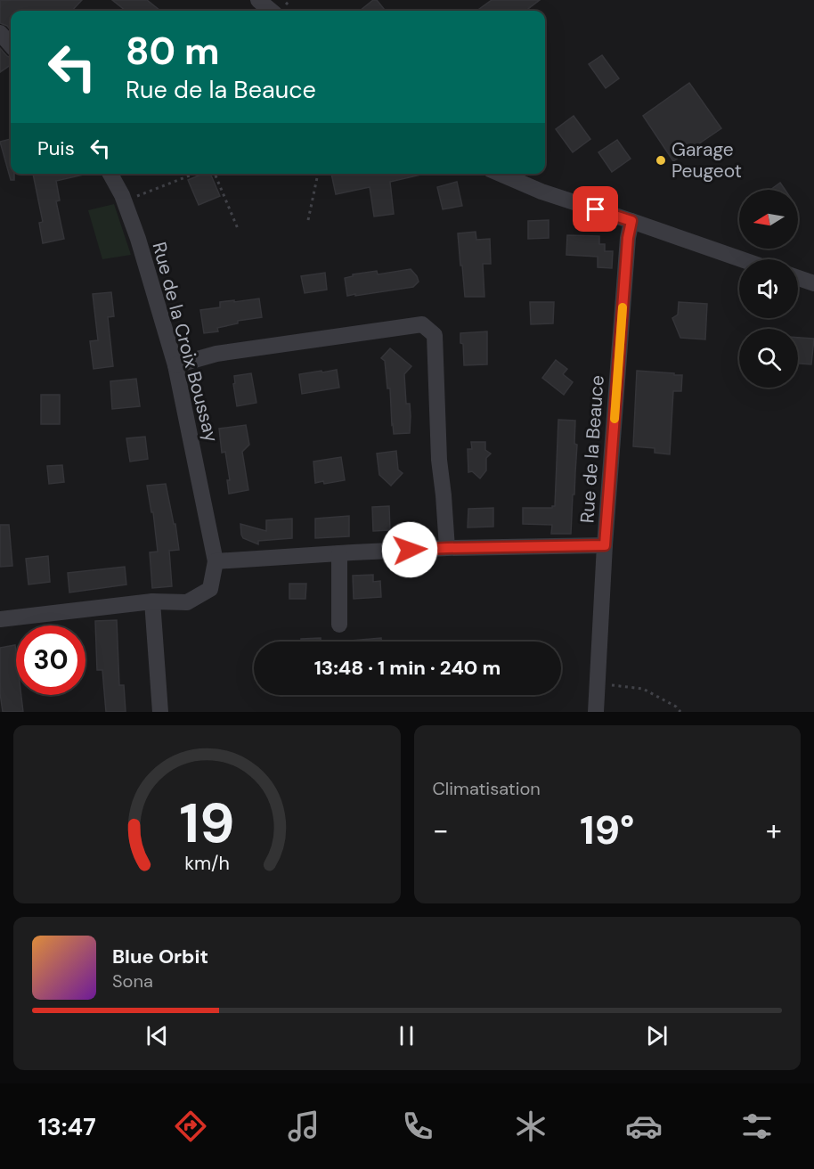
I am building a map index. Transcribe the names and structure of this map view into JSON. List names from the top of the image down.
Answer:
{
  "streets": {
    "street": ["Rue de la Croix Boussay", "Rue de la Beauce"]
  },
  "places": ["Garage Peugeot"],
  "north": "left",
  "page": {
    "turn": ["80 m", "Rue de la Beauce"],
    "then": "Puis",
    "limit": "30",
    "trip": "13:48 · 1 min · 240 m",
    "tile": "Climatisation",
    "heat": ["−", "19°", "+"],
    "song": ["Blue Orbit", "Sona"],
    "tabs": "13:47",
    "gauge": ["19", "km/h"]
  }
}
